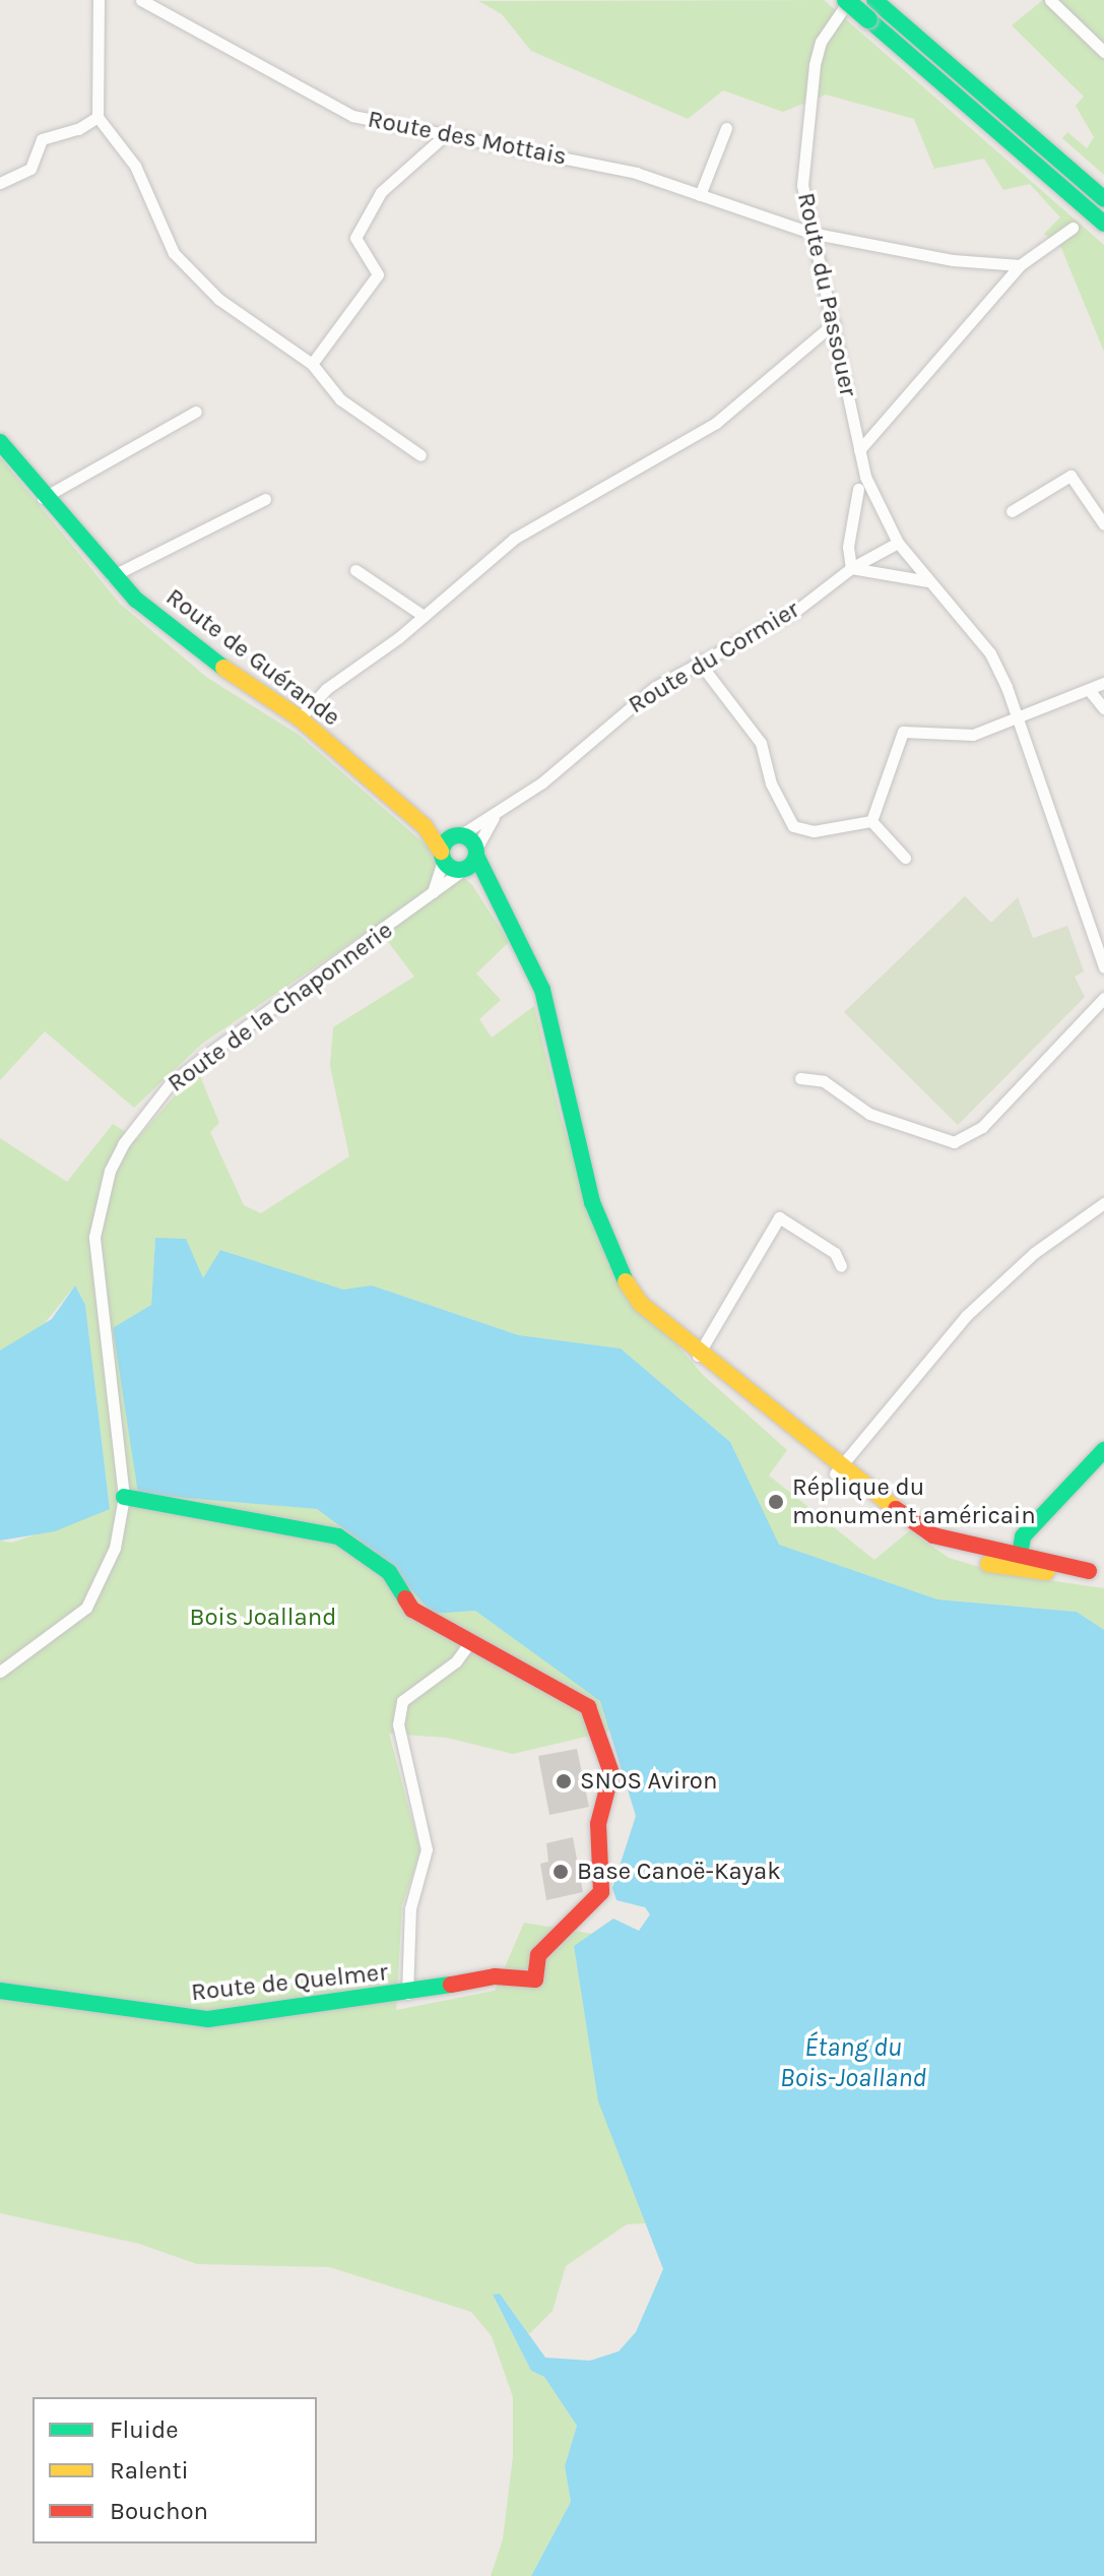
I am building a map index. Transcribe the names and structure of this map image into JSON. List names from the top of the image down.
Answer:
{
  "streets": {
    "main road": ["Route de Guérande", "Route de Quelmer"],
    "street": [
      "Route des Mottais",
      "Route du Passouer",
      "Route du Cormier",
      "Route de la Chaponnerie"
    ]
  },
  "crossings": [
    ["Route des Mottais", "Route du Passouer"],
    ["Route du Passouer", "Route du Cormier"],
    ["Route de Guérande", "Route du Cormier"]
  ],
  "water": ["Étang du Bois-Joalland"],
  "parks": ["Bois Joalland"],
  "places": ["Réplique du monument américain", "SNOS Aviron", "Base Canoë-Kayak"],
  "legend": ["Fluide", "Ralenti", "Bouchon"]
}
